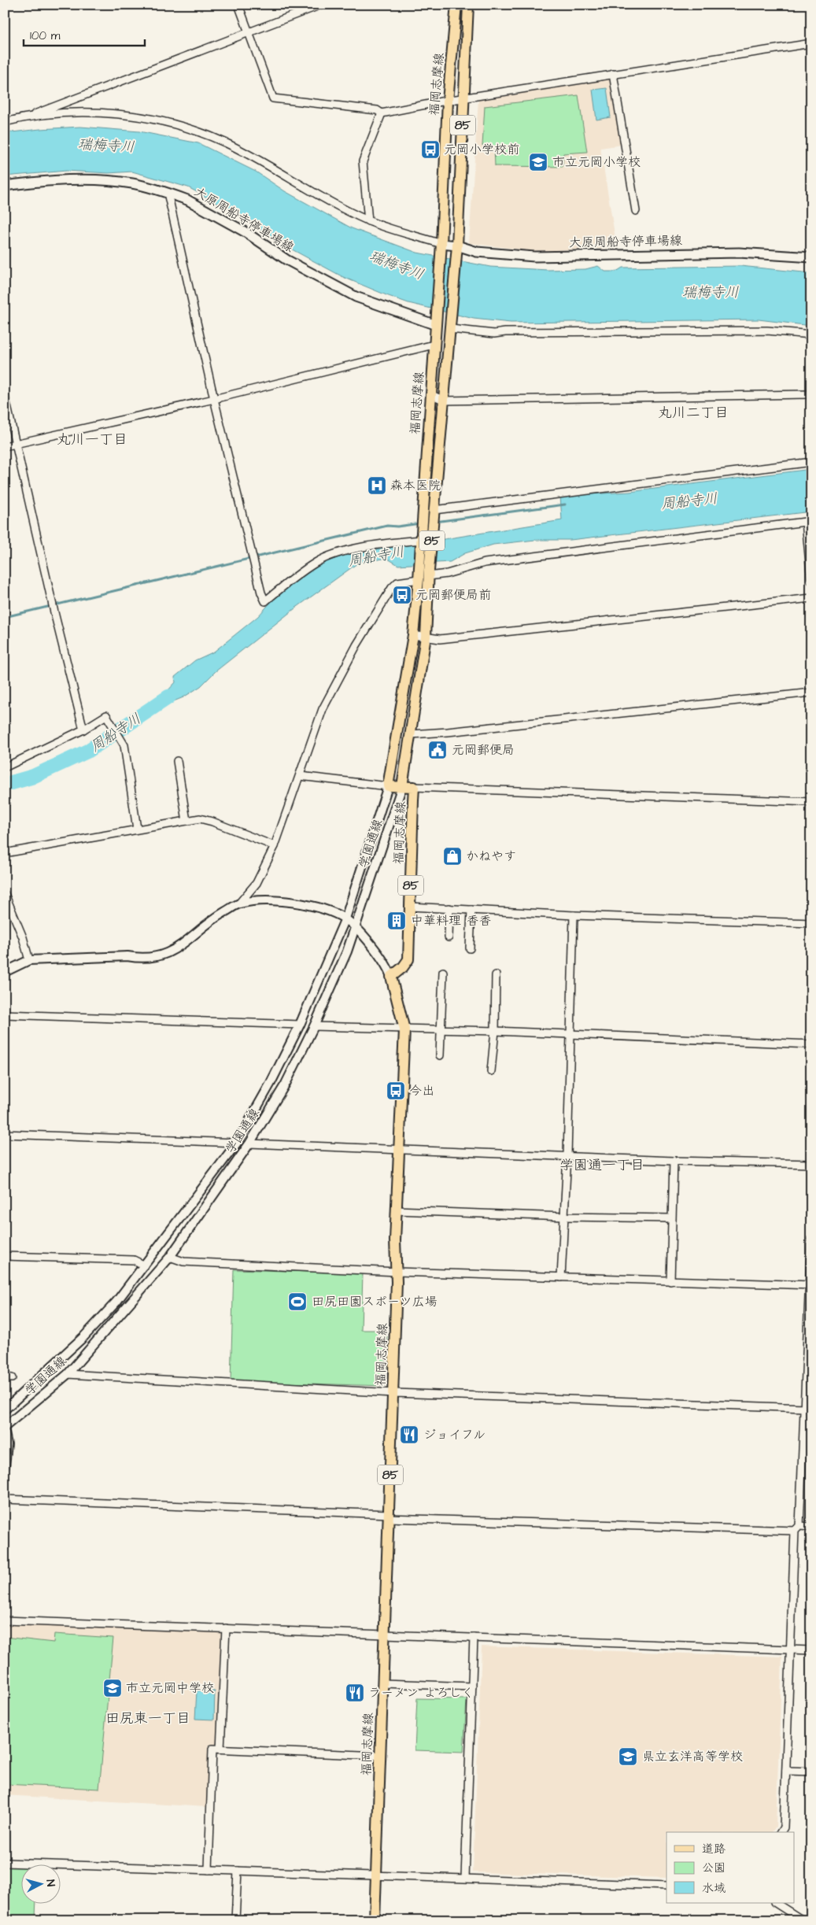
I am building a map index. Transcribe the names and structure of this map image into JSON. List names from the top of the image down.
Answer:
{
  "streets": {
    "main road": ["福岡志摩線", "85", "大原周船寺停車場線"],
    "street": ["学園通線"]
  },
  "crossings": [
    ["福岡志摩線", "85"],
    ["福岡志摩線", "大原周船寺停車場線"],
    ["福岡志摩線", "学園通線"]
  ],
  "districts": [
    "丸川二丁目",
    "丸川一丁目",
    "学園通一丁目",
    "田尻東一丁目"
  ],
  "water": ["瑞梅寺川", "周船寺川"],
  "places": {
    "bus stop": ["元岡小学校前", "元岡郵便局前", "今出"],
    "school or university": ["市立元岡小学校", "市立元岡中学校", "県立玄洋高等学校"],
    "hospital": ["森本医院"],
    "public building": ["元岡郵便局"],
    "shop": ["かねやす"],
    "building": ["中華料理 香香"],
    "sports": ["田尻田園スポーツ広場"],
    "restaurant": ["ジョイフル", "ラーメン よろしく"]
  },
  "legend": ["道路", "公園", "水域"],
  "scale_bar": "100 m",
  "north": "right"
}
